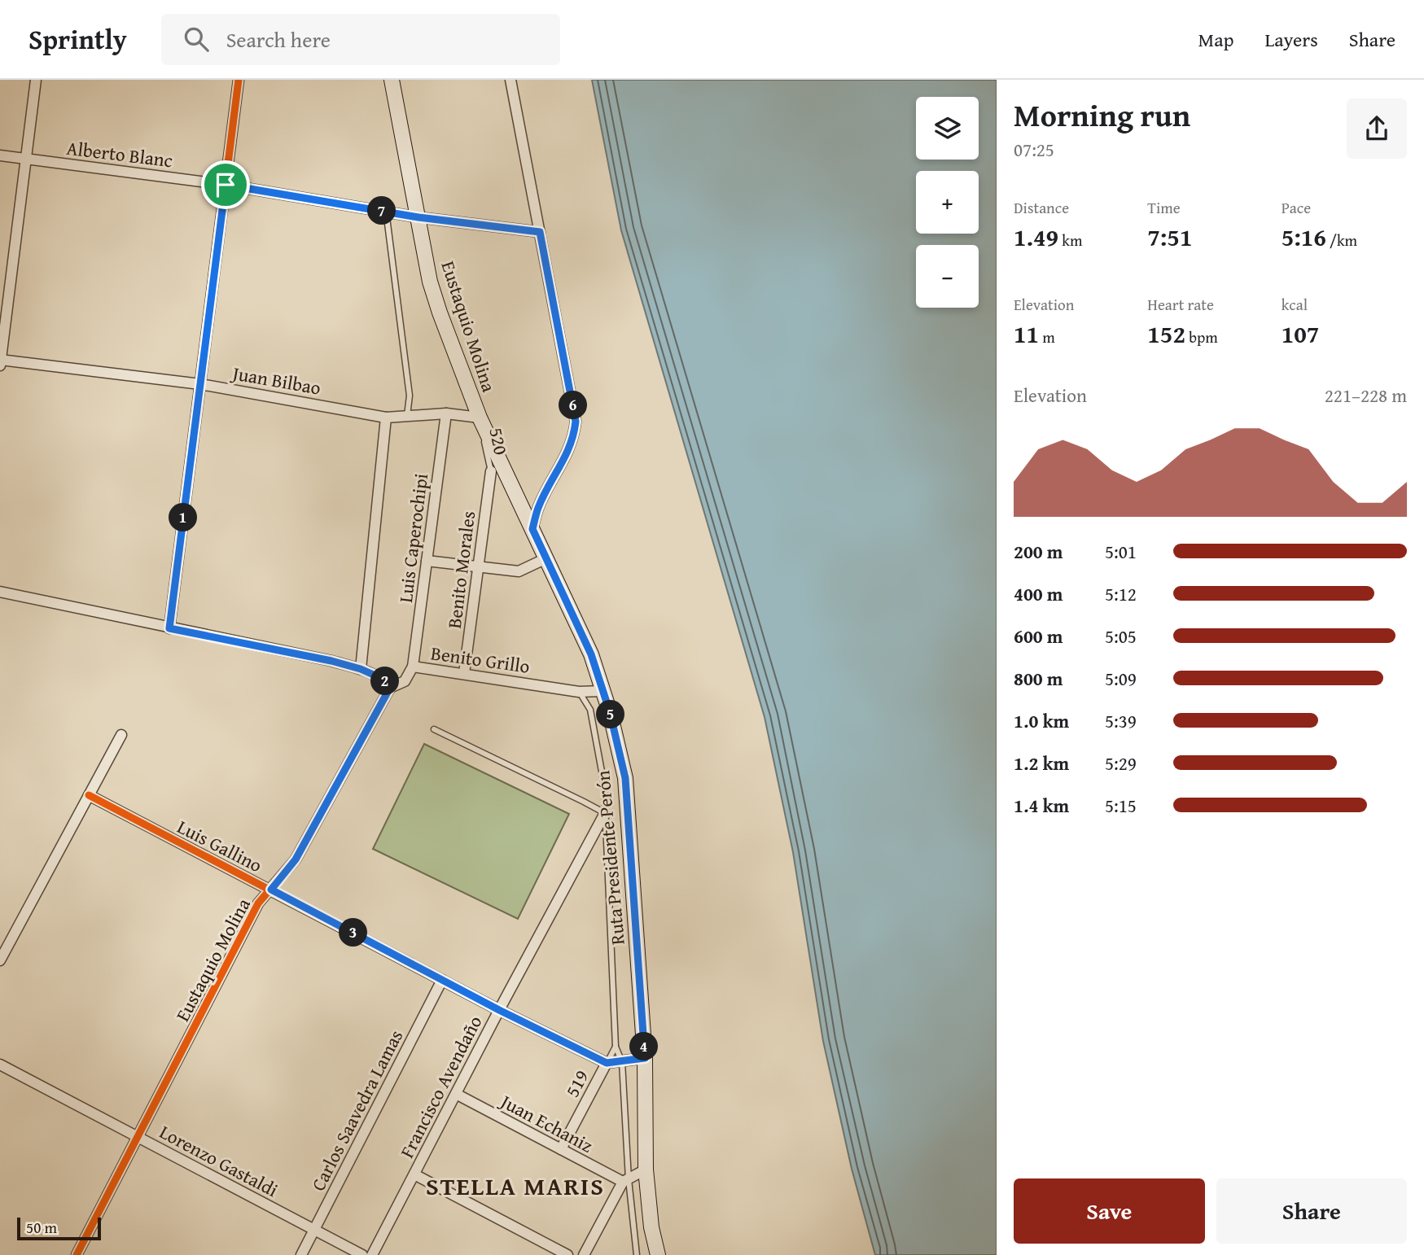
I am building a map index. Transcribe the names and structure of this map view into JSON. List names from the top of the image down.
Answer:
{
  "streets": {
    "main road": ["Eustaquio Molina", "Ruta Presidente Perón"],
    "street": [
      "Alberto Blanc",
      "Juan Bilbao",
      "Luis Caperochipi",
      "Benito Morales",
      "Benito Grillo",
      "Luis Gallino",
      "519",
      "Francisco Avendaño",
      "Carlos Saavedra Lamas",
      "Juan Echaniz",
      "Lorenzo Gastaldi"
    ],
    "lane": ["520"]
  },
  "crossings": [
    ["Alberto Blanc", "Eustaquio Molina"],
    ["Eustaquio Molina", "Juan Bilbao"],
    ["Eustaquio Molina", "520"],
    ["Eustaquio Molina", "Benito Grillo"],
    ["Eustaquio Molina", "Luis Gallino"],
    ["Eustaquio Molina", "Ruta Presidente Perón"],
    ["Eustaquio Molina", "Lorenzo Gastaldi"],
    ["Juan Bilbao", "520"],
    ["Juan Bilbao", "Luis Caperochipi"],
    ["Juan Bilbao", "Ruta Presidente Perón"],
    ["520", "Benito Morales"],
    ["520", "Ruta Presidente Perón"],
    ["Luis Caperochipi", "Benito Grillo"],
    ["Benito Morales", "Benito Grillo"],
    ["Benito Grillo", "Ruta Presidente Perón"],
    ["Luis Gallino", "Ruta Presidente Perón"],
    ["Luis Gallino", "519"],
    ["Luis Gallino", "Francisco Avendaño"],
    ["Luis Gallino", "Carlos Saavedra Lamas"],
    ["519", "Juan Echaniz"],
    ["Francisco Avendaño", "Juan Echaniz"],
    ["Carlos Saavedra Lamas", "Lorenzo Gastaldi"]
  ],
  "districts": ["STELLA MARIS"],
  "scale_bar": "50 m",
  "page": {
    "header": "Sprintly",
    "search": "Search here",
    "nav": ["Map", "Layers", "Share"],
    "heading": ["Morning run", "07:25"],
    "map_buttons": ["+", "−"],
    "stats": [
      ["Distance", "1.49 km"],
      ["Time", "7:51"],
      ["Pace", "5:16 /km"],
      ["Elevation", "11 m"],
      ["Heart rate", "152 bpm"],
      ["kcal", "107"]
    ],
    "pins": [
      "7",
      "6",
      "1",
      "2",
      "5",
      "3",
      "4"
    ],
    "chart": ["Elevation", "221–228 m"],
    "list": [
      {
        "name": "200 m",
        "note": "5:01"
      },
      {
        "name": "400 m",
        "note": "5:12"
      },
      {
        "name": "600 m",
        "note": "5:05"
      },
      {
        "name": "800 m",
        "note": "5:09"
      },
      {
        "name": "1.0 km",
        "note": "5:39"
      },
      {
        "name": "1.2 km",
        "note": "5:29"
      },
      {
        "name": "1.4 km",
        "note": "5:15"
      }
    ],
    "buttons": ["Save", "Share"],
    "scale": "50 m"
  }
}
